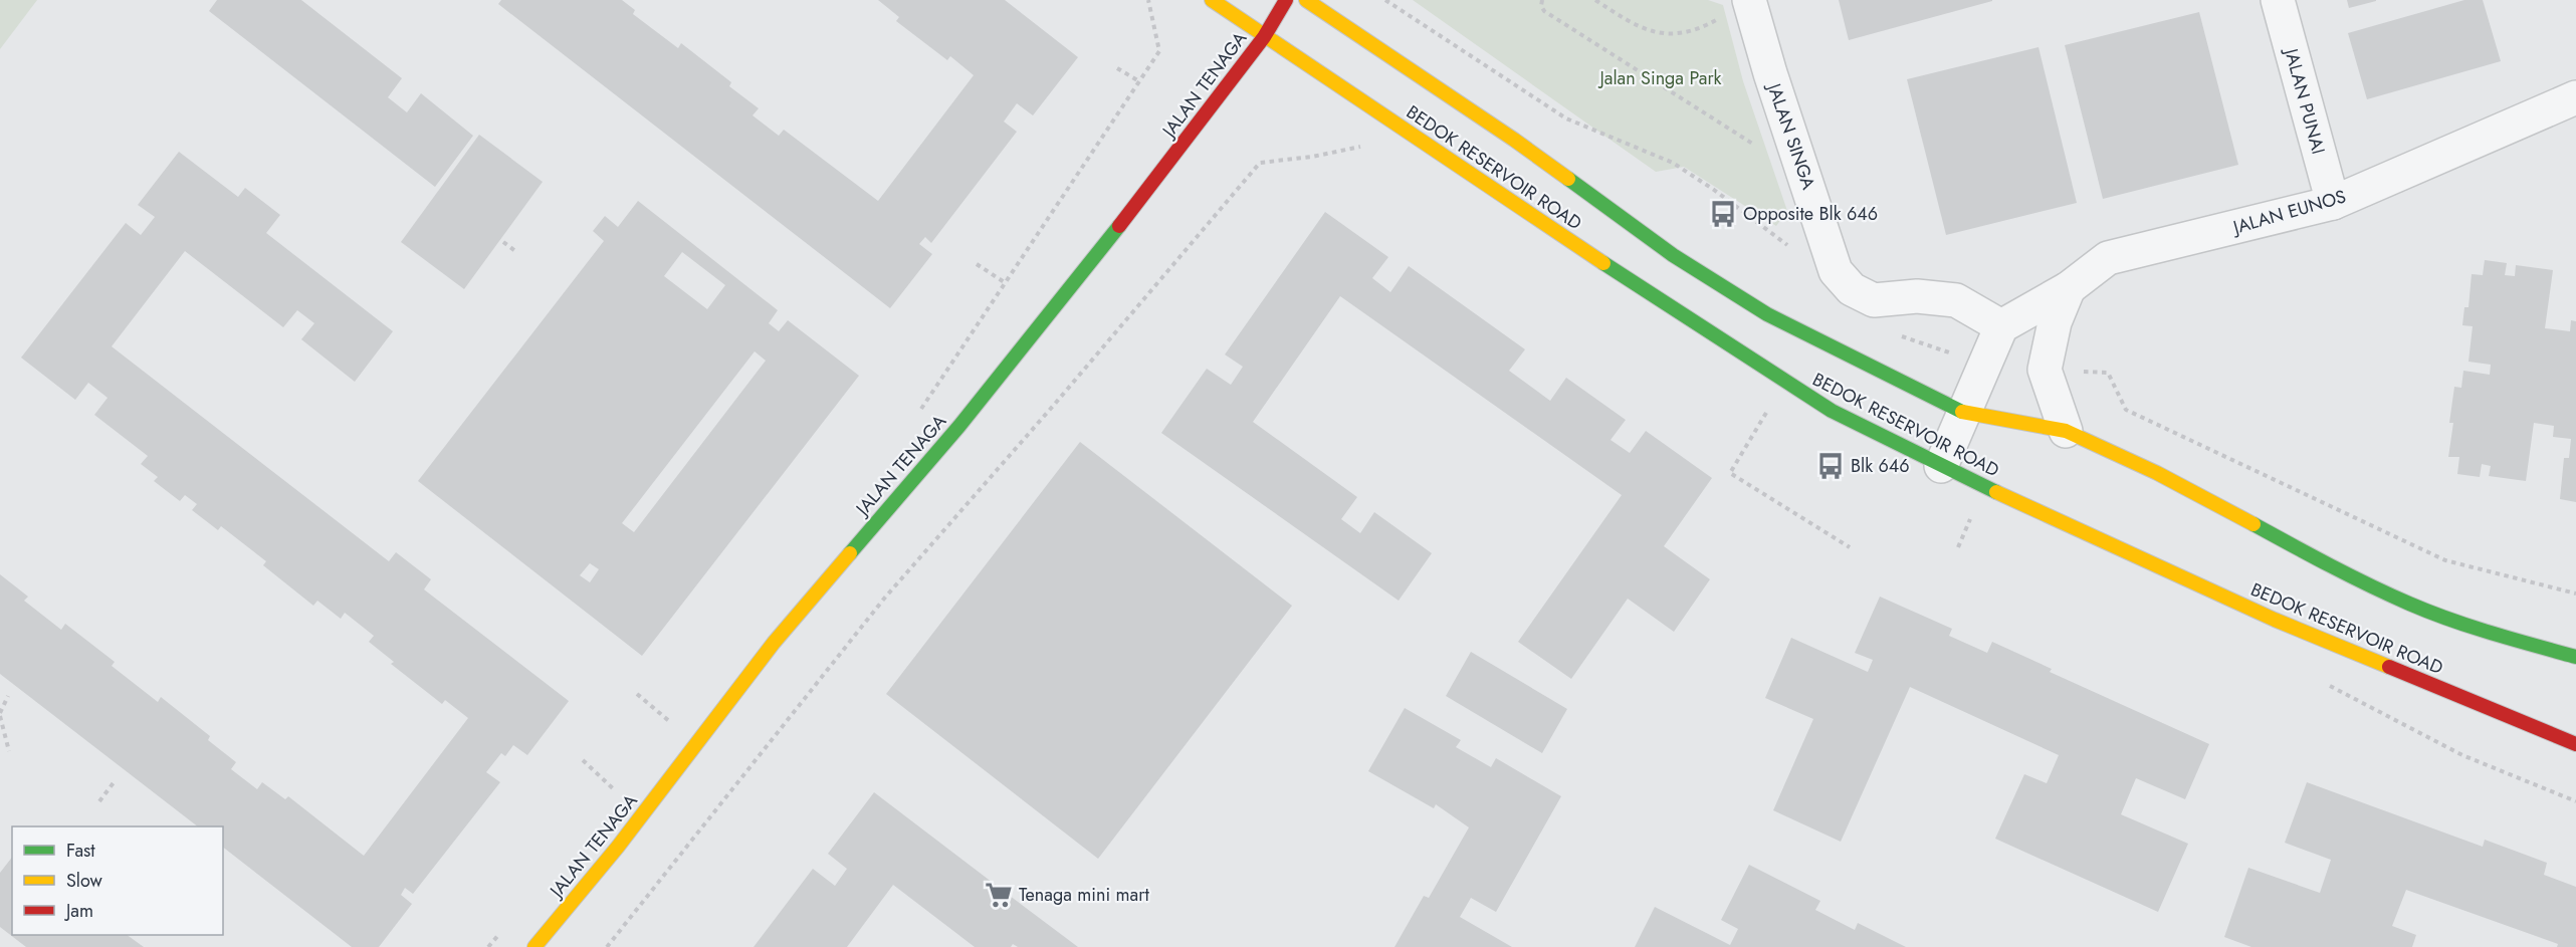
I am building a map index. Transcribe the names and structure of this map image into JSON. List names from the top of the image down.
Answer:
{
  "streets": {
    "main road": ["JALAN TENAGA", "BEDOK RESERVOIR ROAD"],
    "street": ["JALAN PUNAI", "JALAN SINGA", "JALAN EUNOS"]
  },
  "crossings": [
    ["JALAN TENAGA", "BEDOK RESERVOIR ROAD"],
    ["JALAN PUNAI", "JALAN EUNOS"],
    ["JALAN SINGA", "JALAN EUNOS"]
  ],
  "parks": ["Jalan Singa Park"],
  "places": {
    "bus stop": ["Opposite Blk 646", "Blk 646"],
    "supermarket": ["Tenaga mini mart"]
  },
  "legend": ["Fast", "Slow", "Jam"]
}
